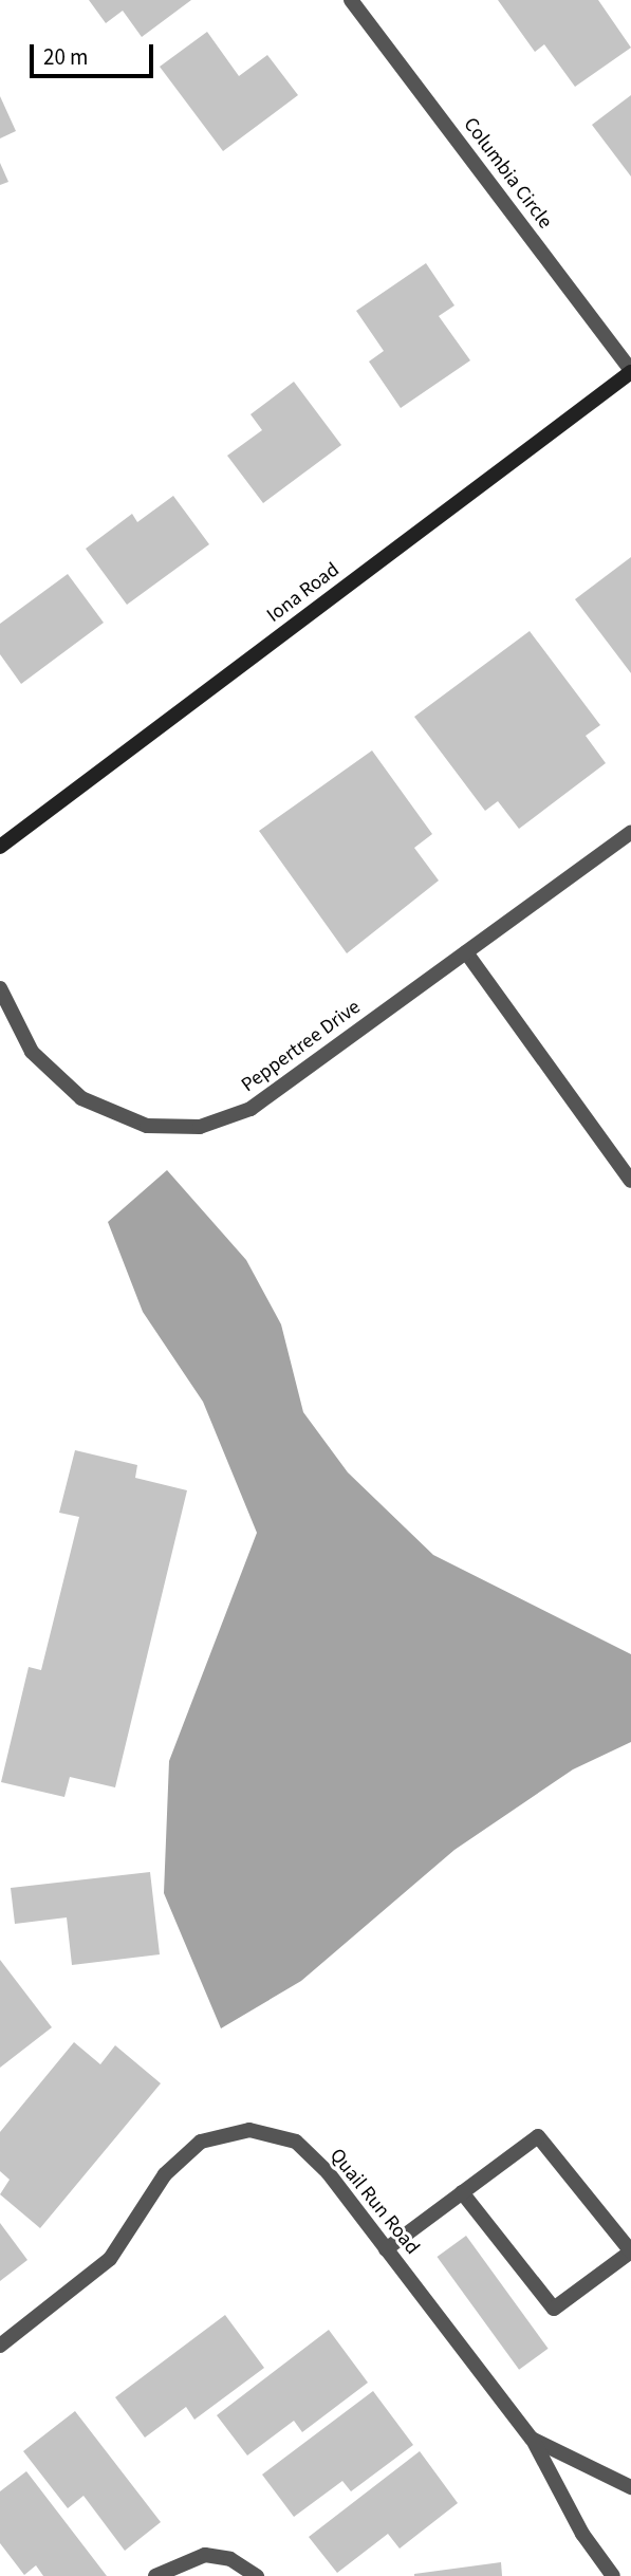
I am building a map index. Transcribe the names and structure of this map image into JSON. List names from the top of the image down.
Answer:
{
  "streets": {
    "street": [
      "Columbia Circle",
      "Iona Road",
      "Peppertree Drive",
      "Quail Run Road"
    ]
  },
  "crossings": [
    ["Columbia Circle", "Iona Road"]
  ],
  "scale_bar": "20 m"
}
